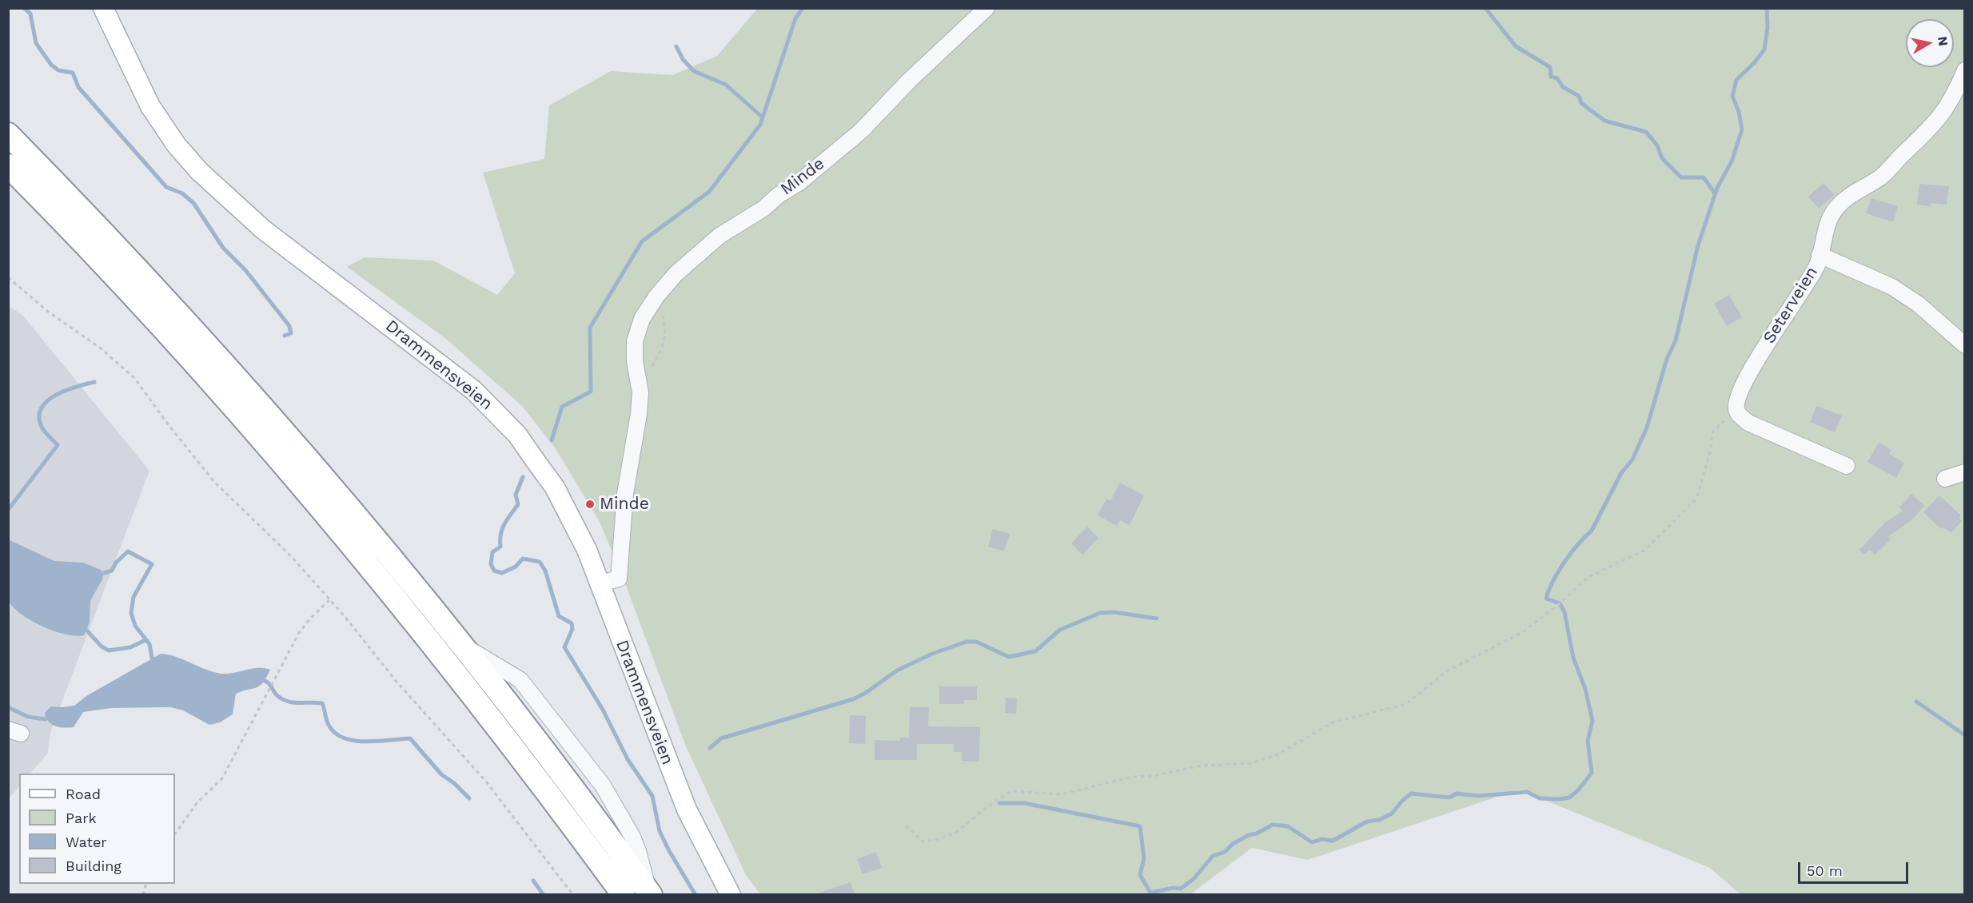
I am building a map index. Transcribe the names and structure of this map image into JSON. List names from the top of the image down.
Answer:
{
  "streets": {
    "main road": ["Drammensveien"],
    "street": ["Minde", "Seterveien"]
  },
  "crossings": [
    ["Minde", "Drammensveien"]
  ],
  "places": ["Minde"],
  "legend": [
    "Road",
    "Park",
    "Water",
    "Building"
  ],
  "scale_bar": "50 m",
  "north": "right"
}
